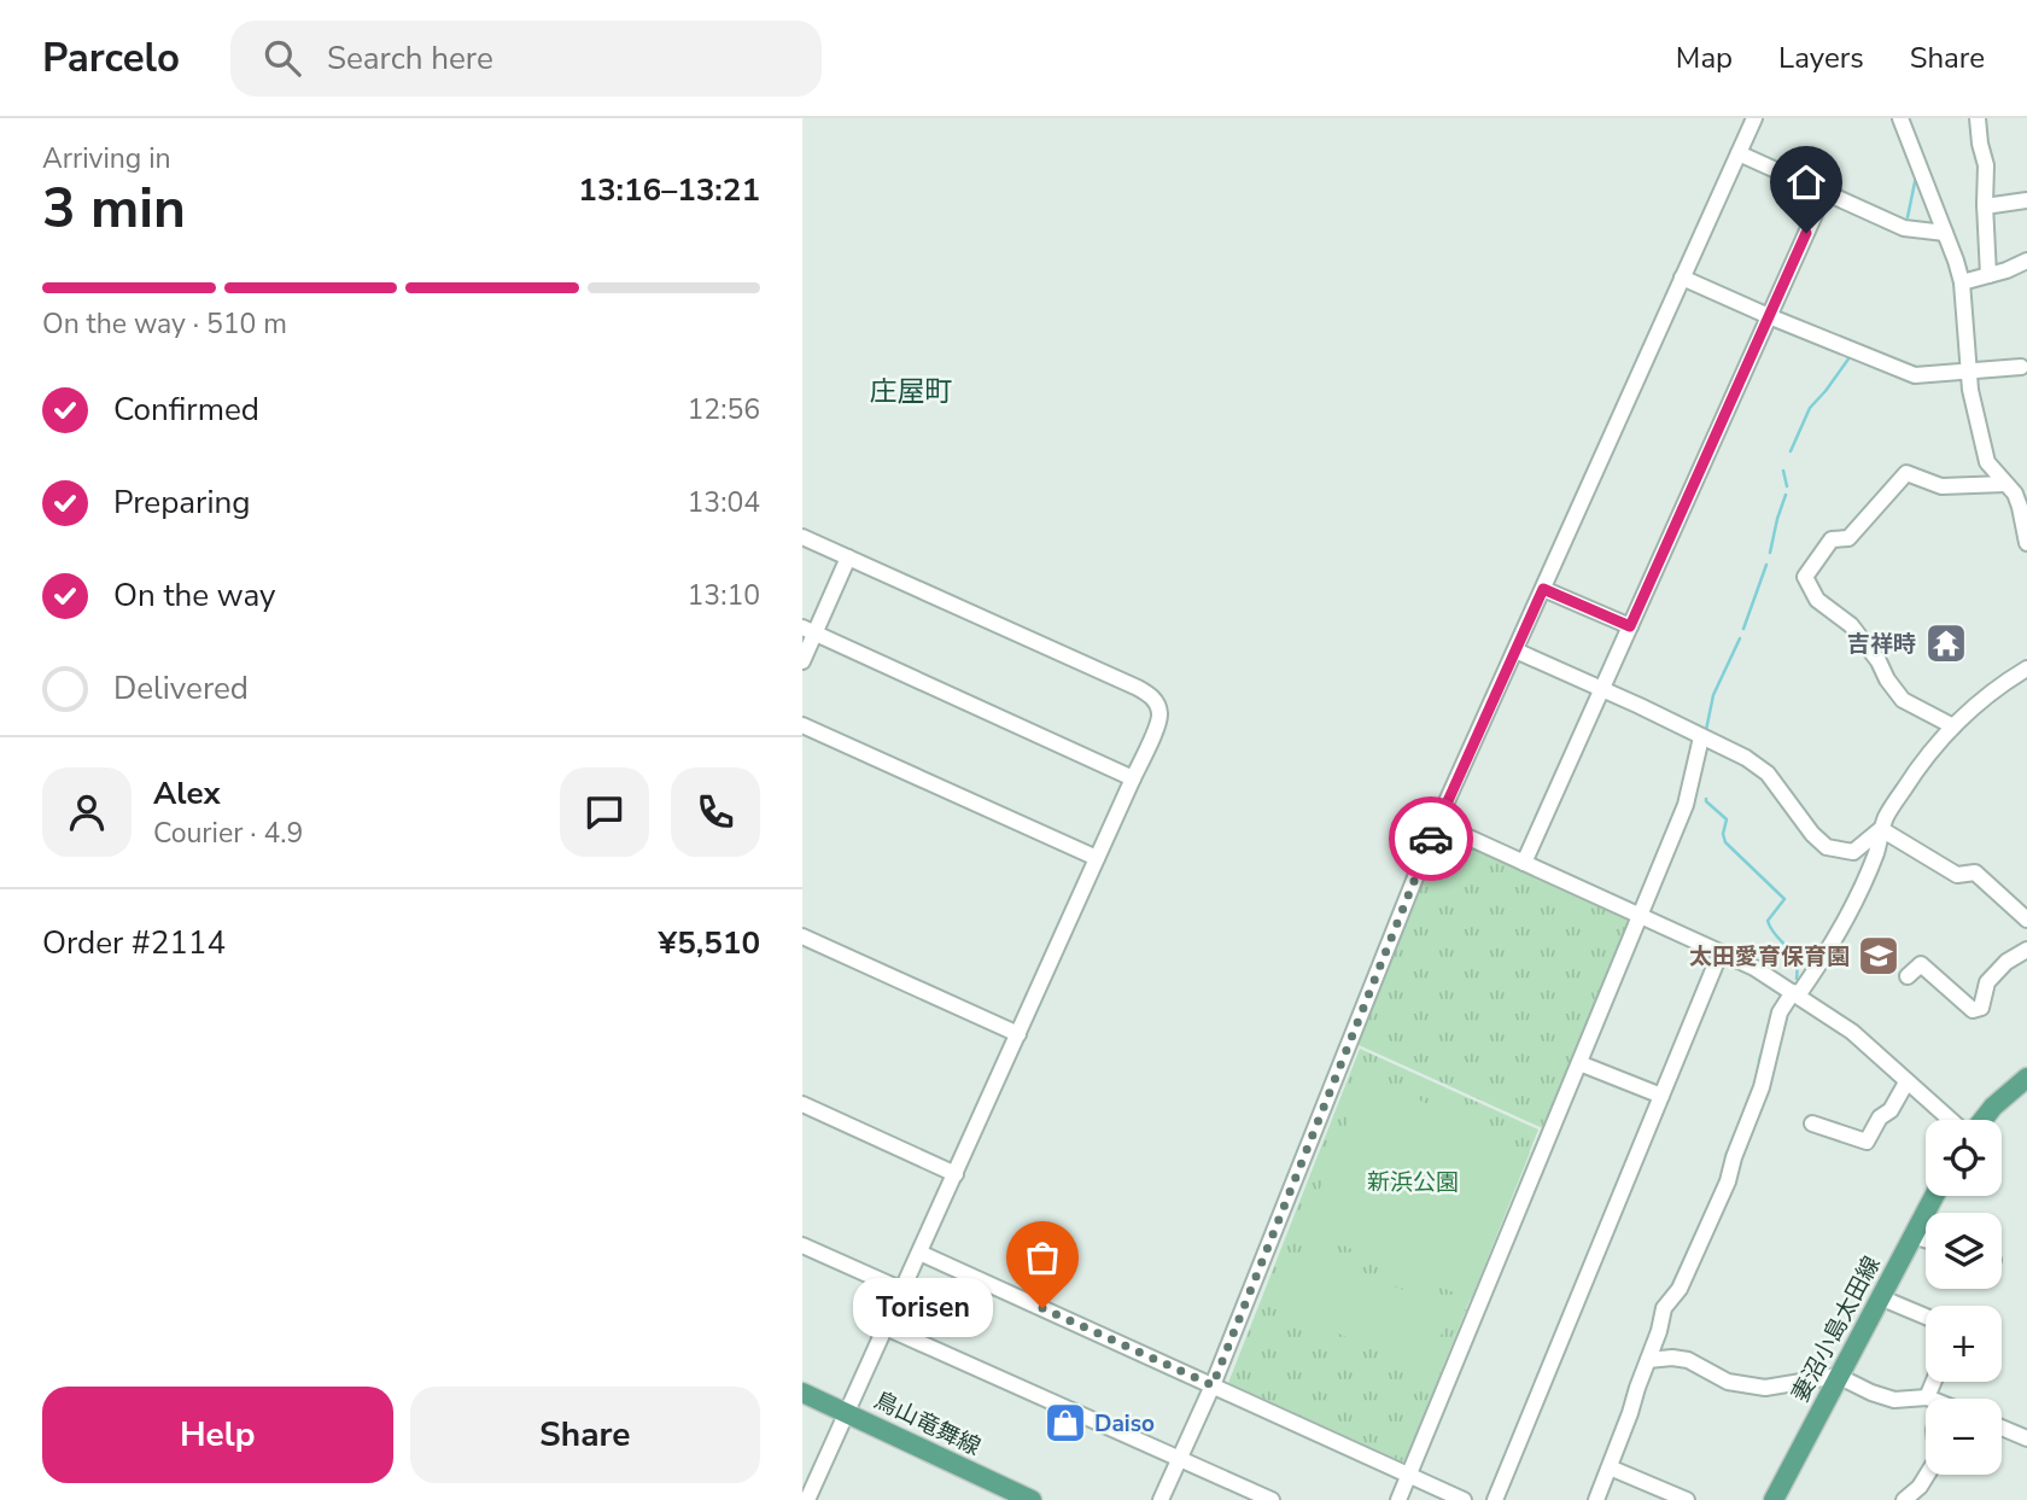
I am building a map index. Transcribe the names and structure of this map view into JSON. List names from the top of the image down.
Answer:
{
  "streets": {
    "main road": ["妻沼小島太田線", "鳥山竜舞線"]
  },
  "districts": ["庄屋町"],
  "parks": ["新浜公園"],
  "places": {
    "temple": ["吉祥時"],
    "school or university": ["太田愛育保育園"],
    "other": ["Torisen"],
    "shop": ["Daiso"]
  },
  "page": {
    "header": "Parcelo",
    "search": "Search here",
    "nav": ["Map", "Layers", "Share"],
    "heading": ["3 min", "Arriving in", "13:16–13:21"],
    "panel": [
      "Alex",
      "Courier · 4.9",
      "Order #2114",
      "¥5,510"
    ],
    "bar": "On the way · 510 m",
    "list": [
      ["Confirmed", "12:56"],
      ["Preparing", "13:04"],
      ["On the way", "13:10"],
      "Delivered"
    ],
    "map_buttons": ["+", "−"],
    "bubble": "Torisen",
    "buttons": ["Help", "Share"]
  }
}
